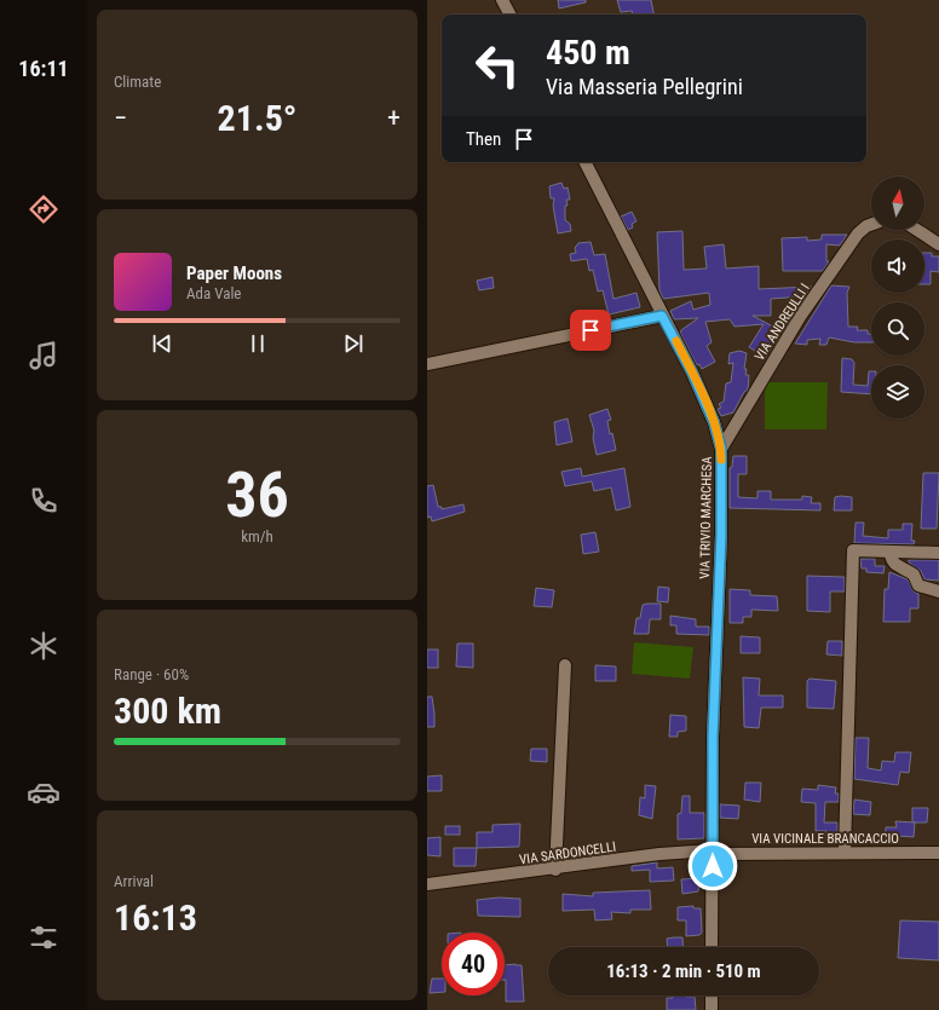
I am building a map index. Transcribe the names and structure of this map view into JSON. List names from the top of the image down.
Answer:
{
  "streets": {
    "street": [
      "VIA ANDREULLI I",
      "VIA TRIVIO MARCHESA",
      "VIA VICINALE BRANCACCIO",
      "VIA SARDONCELLI"
    ]
  },
  "crossings": [
    ["VIA ANDREULLI I", "VIA TRIVIO MARCHESA"],
    ["VIA TRIVIO MARCHESA", "VIA VICINALE BRANCACCIO"],
    ["VIA TRIVIO MARCHESA", "VIA SARDONCELLI"],
    ["VIA VICINALE BRANCACCIO", "VIA SARDONCELLI"]
  ],
  "north": "top",
  "page": {
    "tabs": "16:11",
    "tile": [
      "Climate",
      ["36", "km/h"],
      ["Range · 60%", "300 km"],
      ["Arrival", "16:13"]
    ],
    "turn": ["450 m", "Via Masseria Pellegrini"],
    "heat": ["−", "21.5°", "+"],
    "then": "Then",
    "song": ["Paper Moons", "Ada Vale"],
    "limit": "40",
    "trip": "16:13 · 2 min · 510 m"
  }
}
